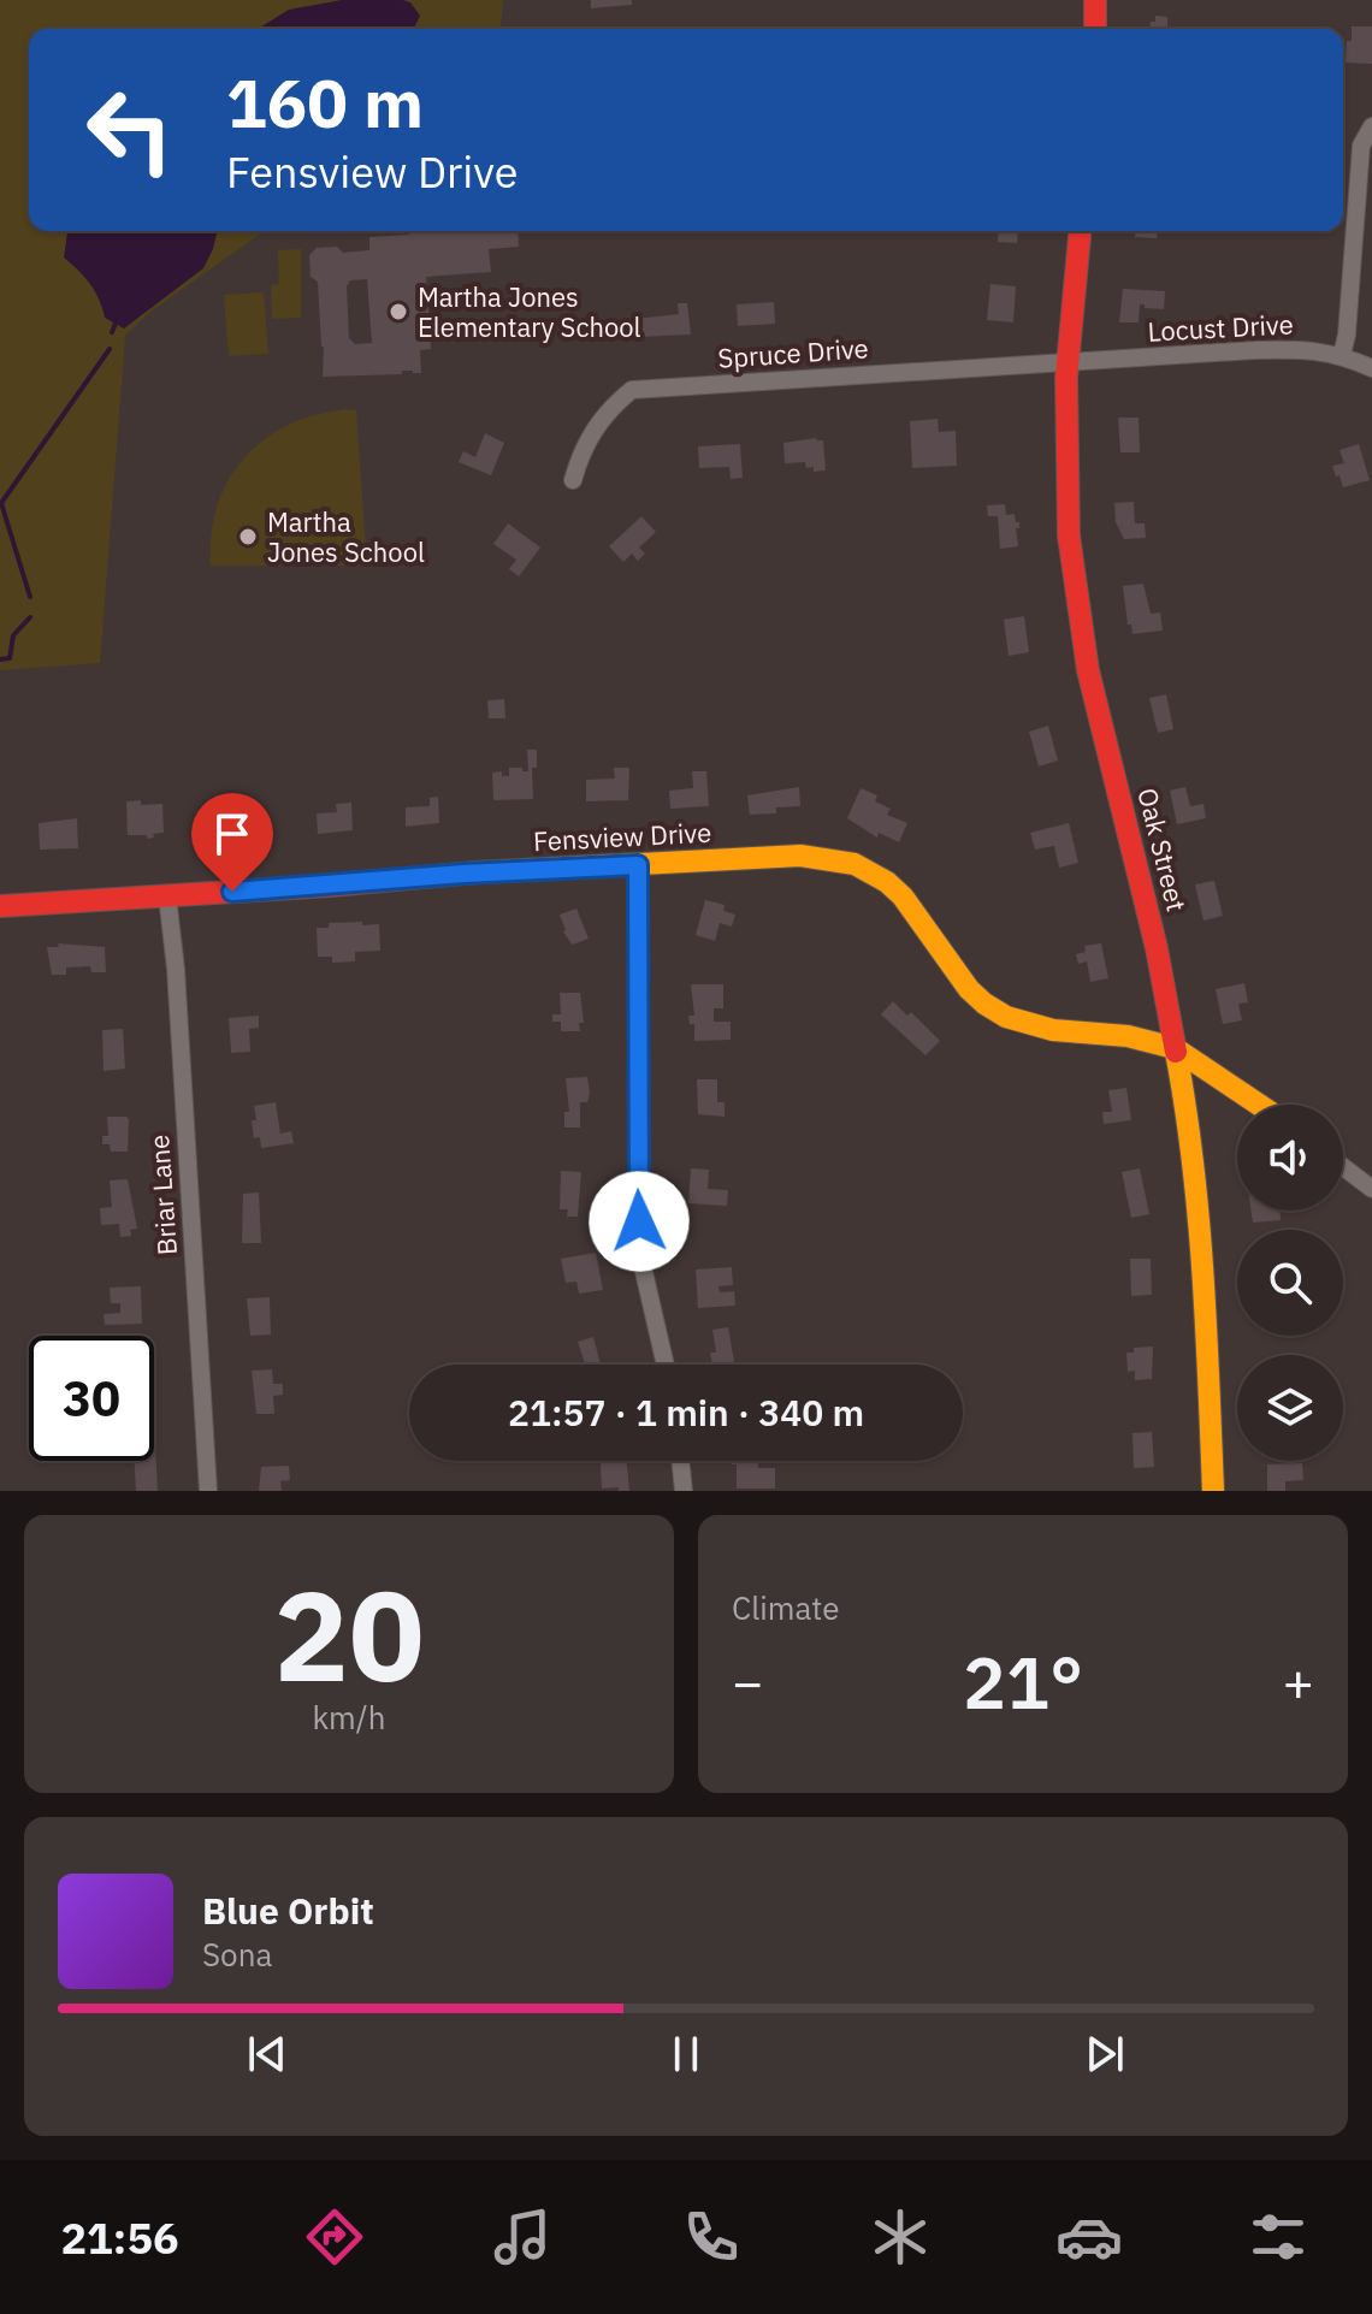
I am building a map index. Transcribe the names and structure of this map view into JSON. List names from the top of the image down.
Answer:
{
  "streets": {
    "street": [
      "Locust Drive",
      "Spruce Drive",
      "Fensview Drive",
      "Oak Street",
      "Briar Lane"
    ]
  },
  "crossings": [
    ["Locust Drive", "Spruce Drive"],
    ["Locust Drive", "Oak Street"],
    ["Spruce Drive", "Oak Street"],
    ["Fensview Drive", "Oak Street"],
    ["Fensview Drive", "Briar Lane"]
  ],
  "places": ["Martha Jones Elementary School", "Martha Jones School"],
  "page": {
    "turn": ["160 m", "Fensview Drive"],
    "limit": "30",
    "trip": "21:57 · 1 min · 340 m",
    "tile": [
      ["20", "km/h"],
      "Climate"
    ],
    "heat": ["−", "21°", "+"],
    "song": ["Blue Orbit", "Sona"],
    "tabs": "21:56"
  }
}
